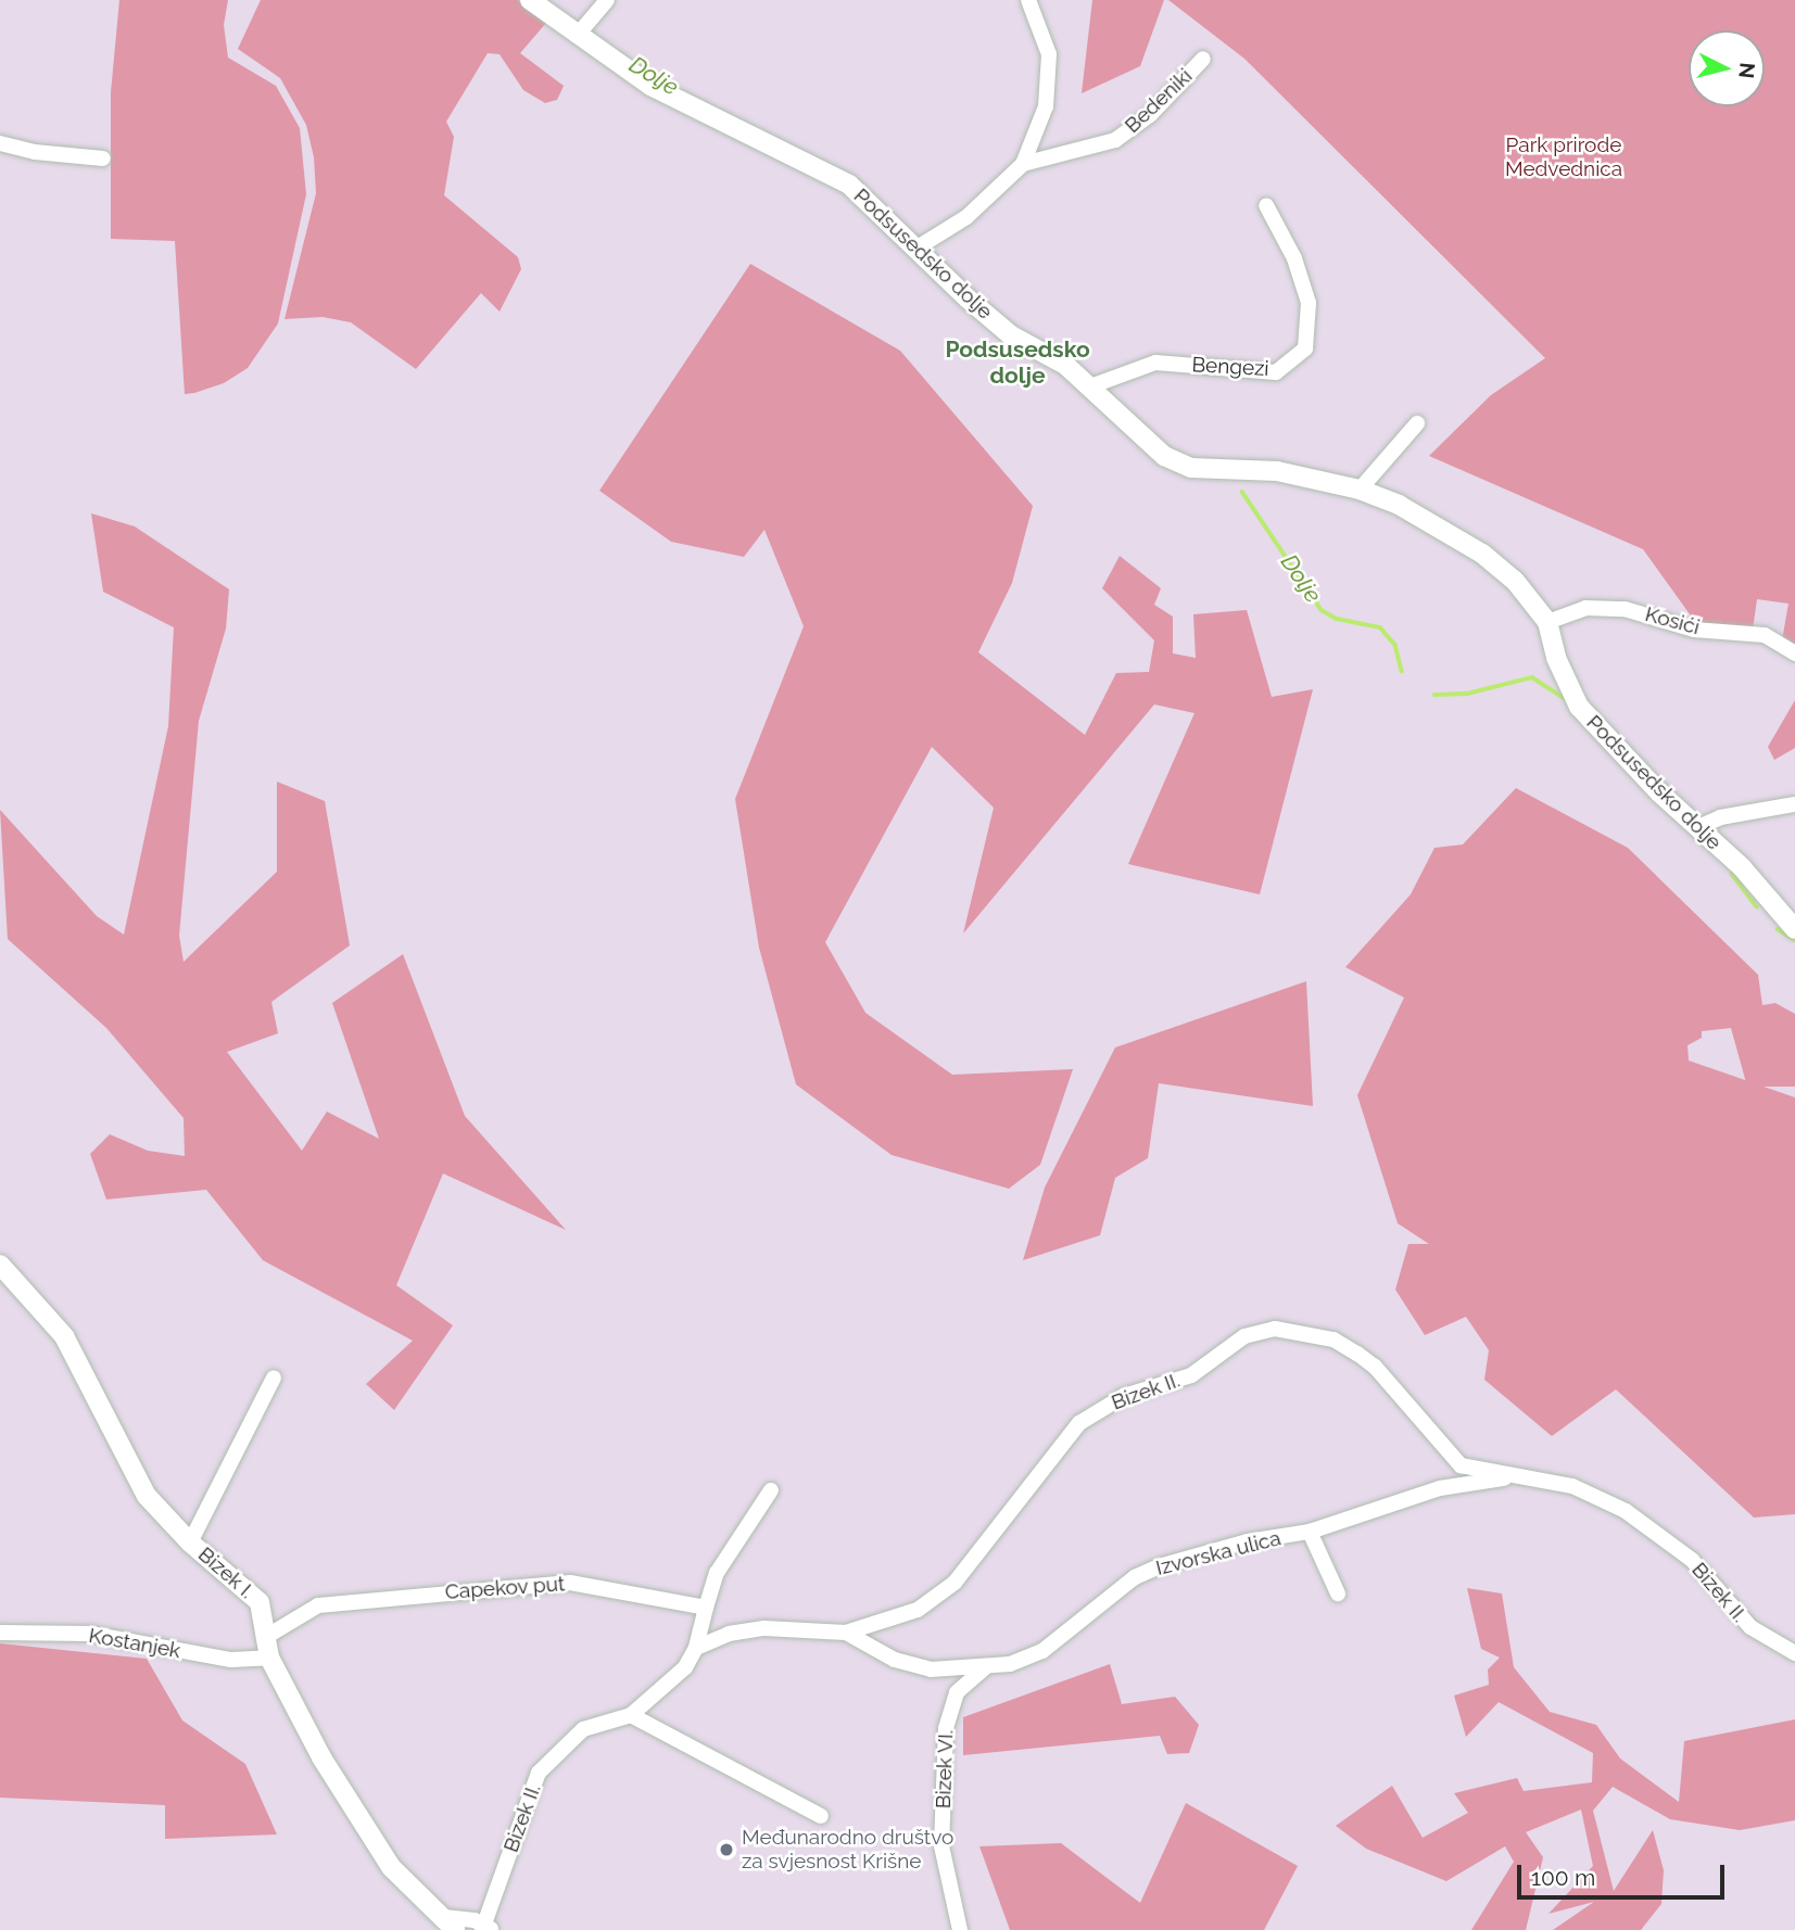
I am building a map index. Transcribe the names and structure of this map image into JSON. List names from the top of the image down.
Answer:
{
  "streets": {
    "street": [
      "Bedeniki",
      "Podsusedsko dolje",
      "Bengezi",
      "Kosići",
      "Bizek II.",
      "Izvorska ulica",
      "Bizek I.",
      "Capekov put",
      "Kostanjek",
      "Bizek VI."
    ]
  },
  "crossings": [
    ["Podsusedsko dolje", "Bengezi"],
    ["Podsusedsko dolje", "Kosići"],
    ["Bizek II.", "Izvorska ulica"],
    ["Bizek II.", "Bizek I."],
    ["Izvorska ulica", "Bizek VI."],
    ["Bizek I.", "Capekov put"],
    ["Bizek I.", "Kostanjek"]
  ],
  "districts": ["Podsusedsko dolje"],
  "water": ["Dolje"],
  "parks": ["Park prirode Medvednica"],
  "places": ["Međunarodno društvo za svjesnost Krišne"],
  "scale_bar": "100 m",
  "north": "right"
}
